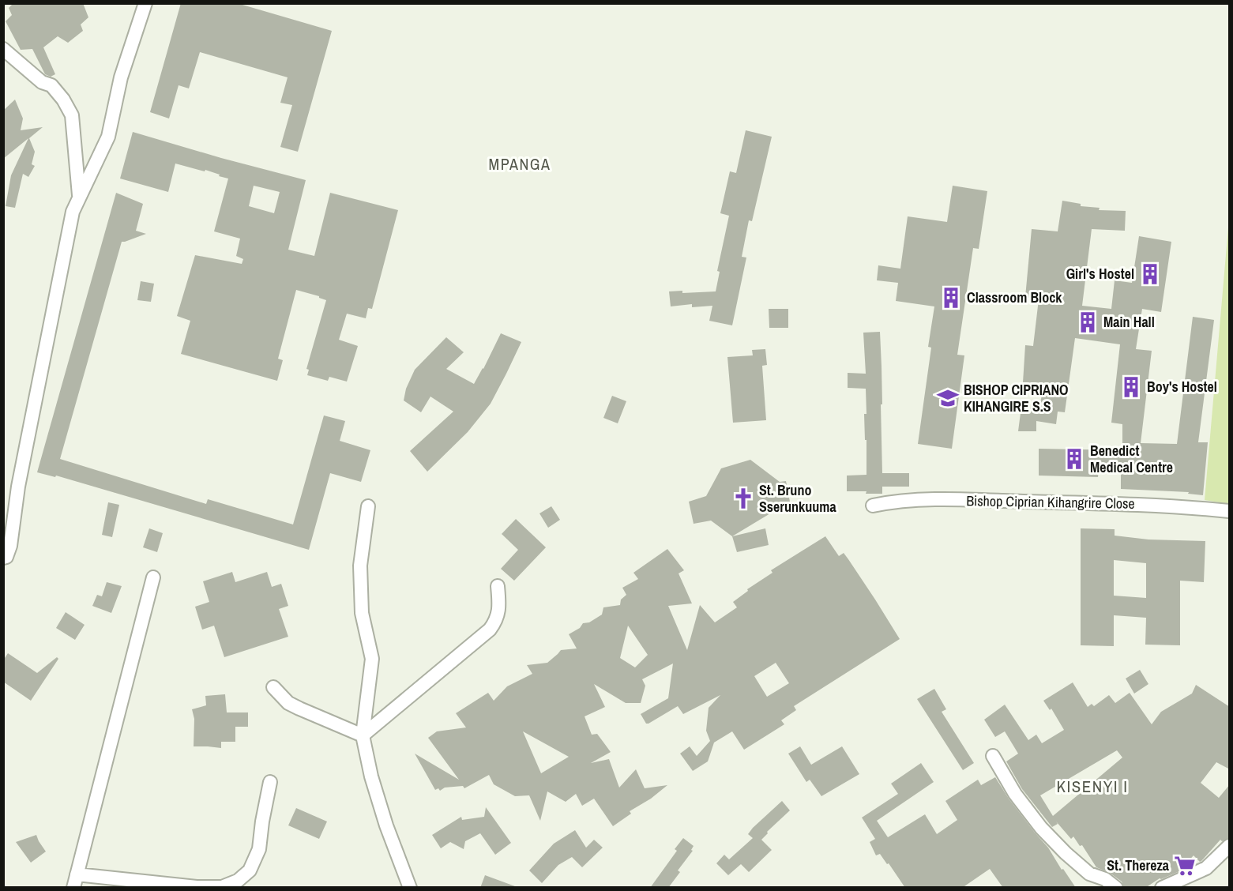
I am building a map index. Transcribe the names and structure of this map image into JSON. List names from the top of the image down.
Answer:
{
  "streets": {
    "street": ["Bishop Ciprian Kihangrire Close"]
  },
  "districts": ["MPANGA", "KISENYI I"],
  "places": {
    "building": [
      "Girl's Hostel",
      "Classroom Block",
      "Main Hall",
      "Boy's Hostel",
      "Benedict Medical Centre"
    ],
    "school or university": ["BISHOP CIPRIANO KIHANGIRE S.S"],
    "church": ["St. Bruno Sserunkuuma"],
    "supermarket": ["St. Thereza"]
  }
}
